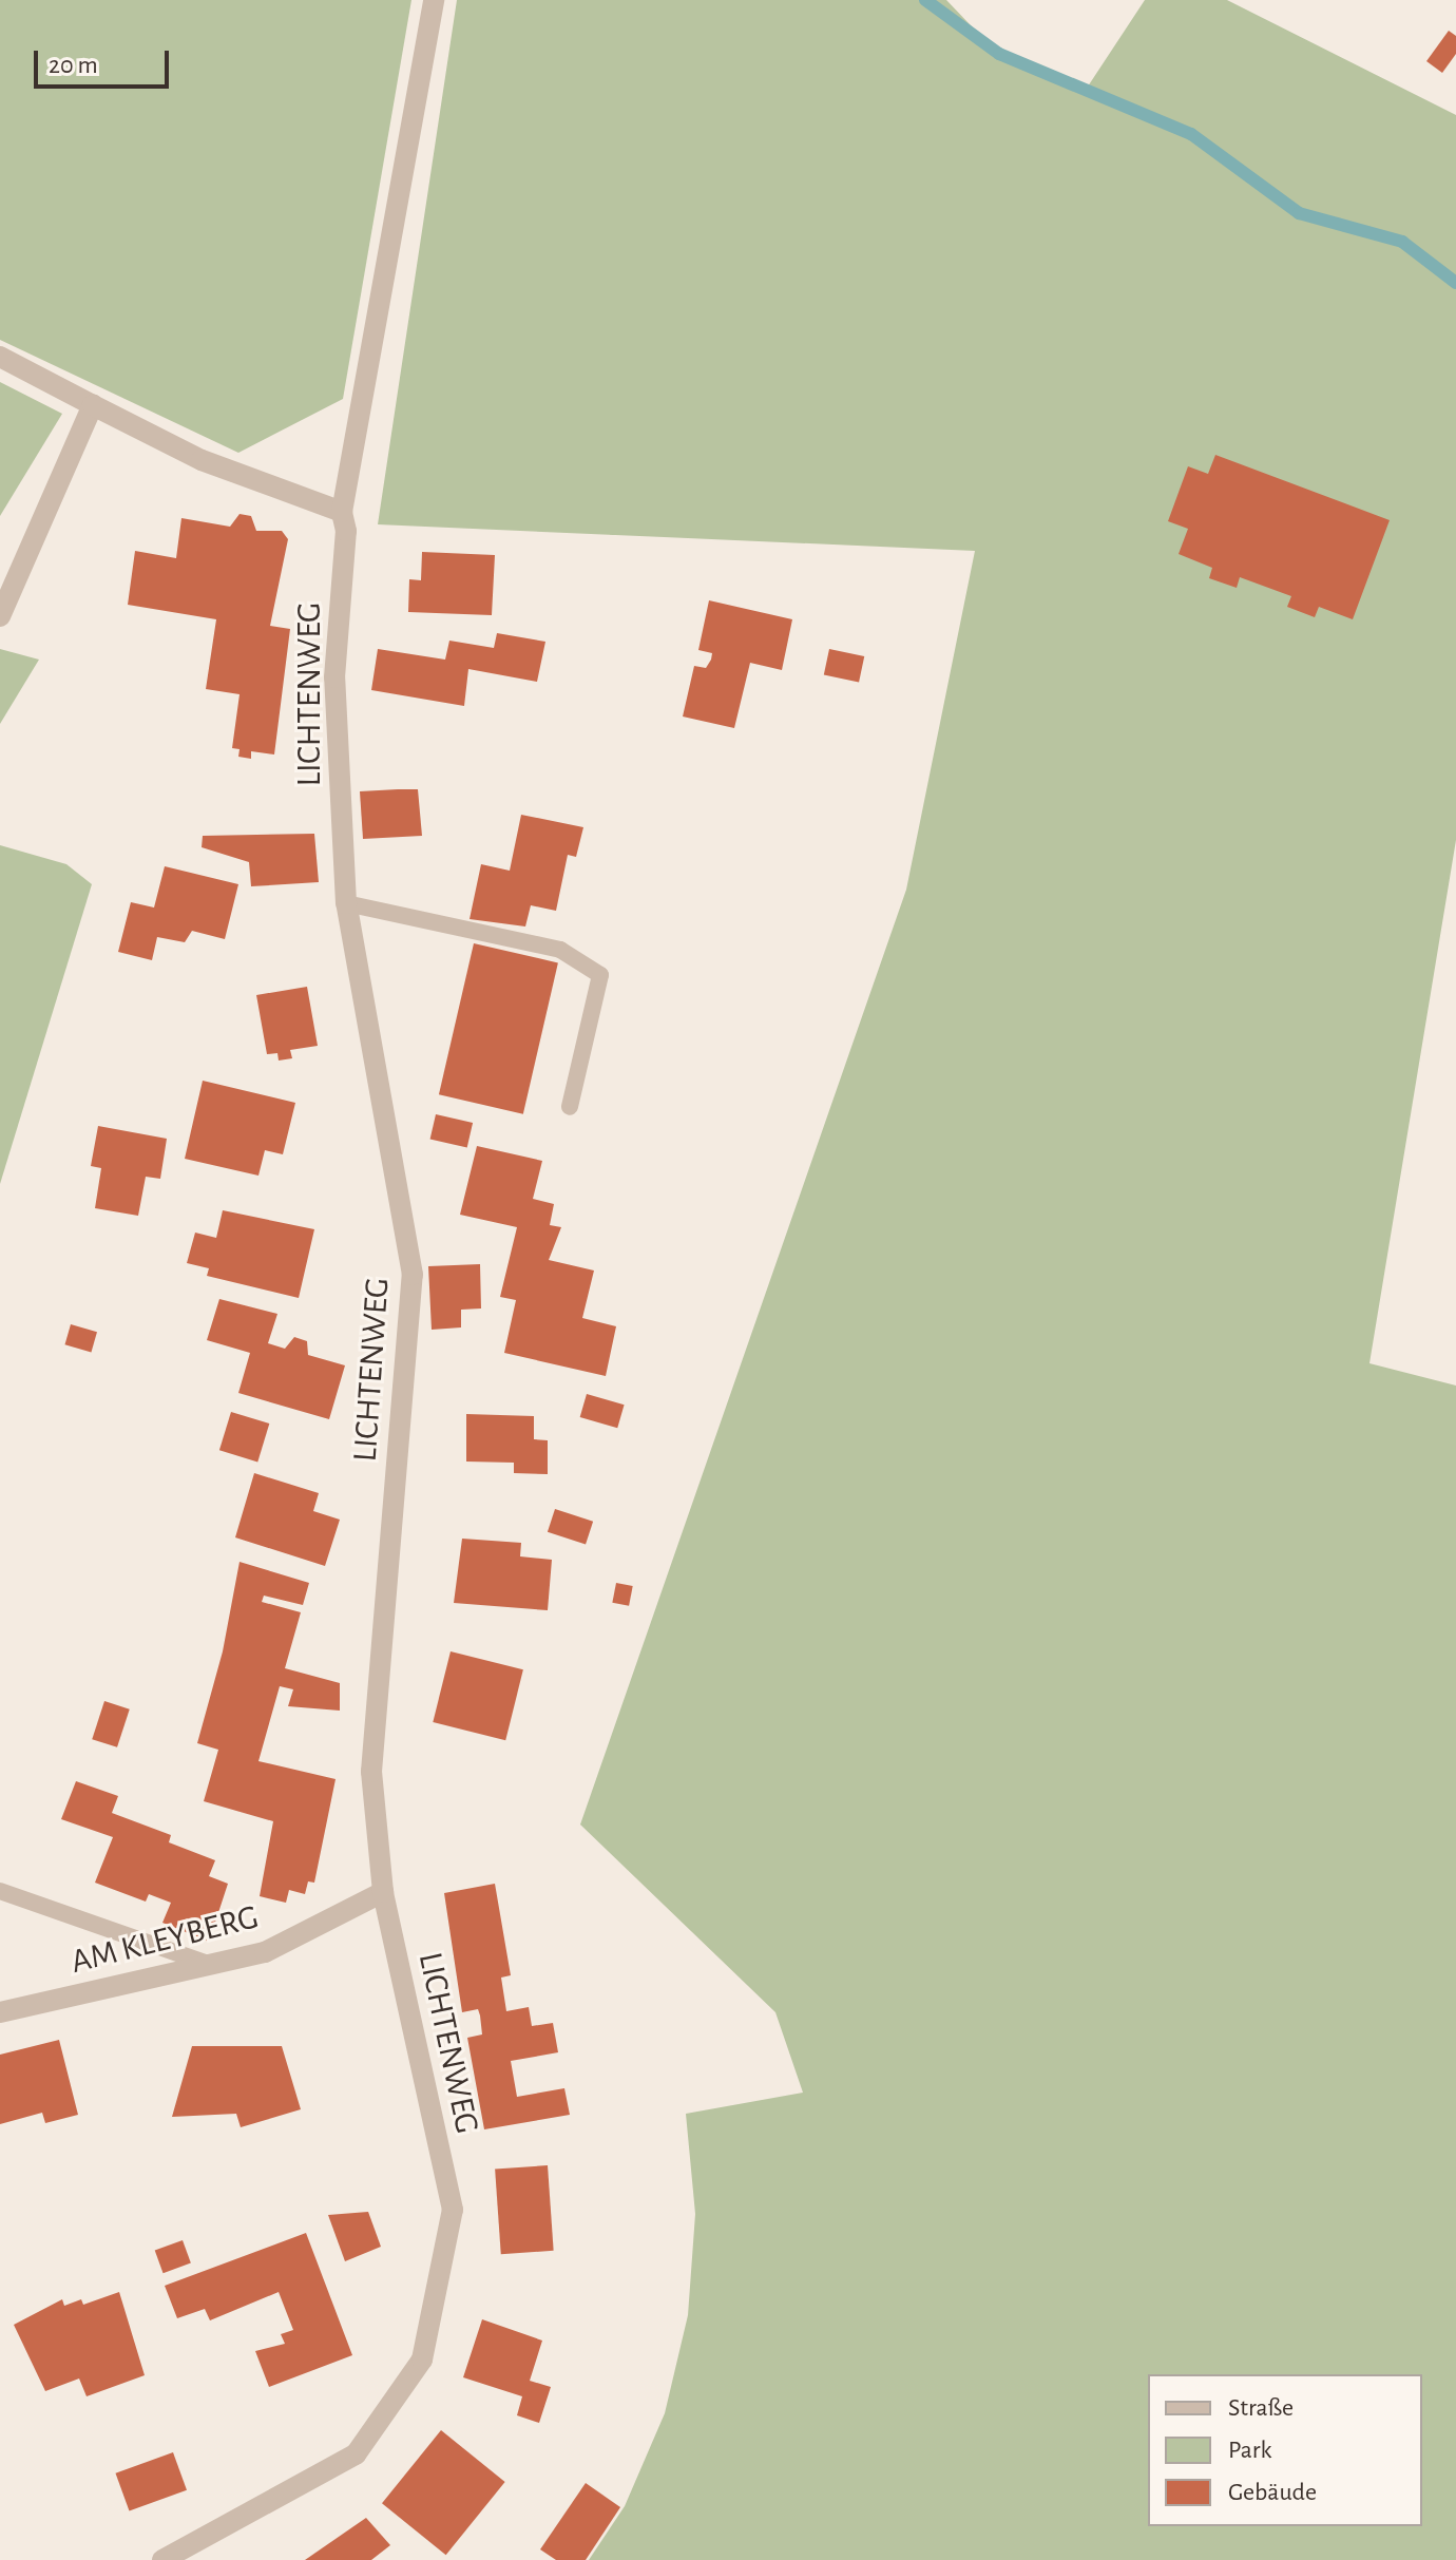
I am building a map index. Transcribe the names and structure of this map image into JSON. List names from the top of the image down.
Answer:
{
  "streets": {
    "street": ["LICHTENWEG", "AM KLEYBERG"]
  },
  "crossings": [
    ["LICHTENWEG", "AM KLEYBERG"]
  ],
  "legend": ["Straße", "Park", "Gebäude"],
  "scale_bar": "20 m"
}
